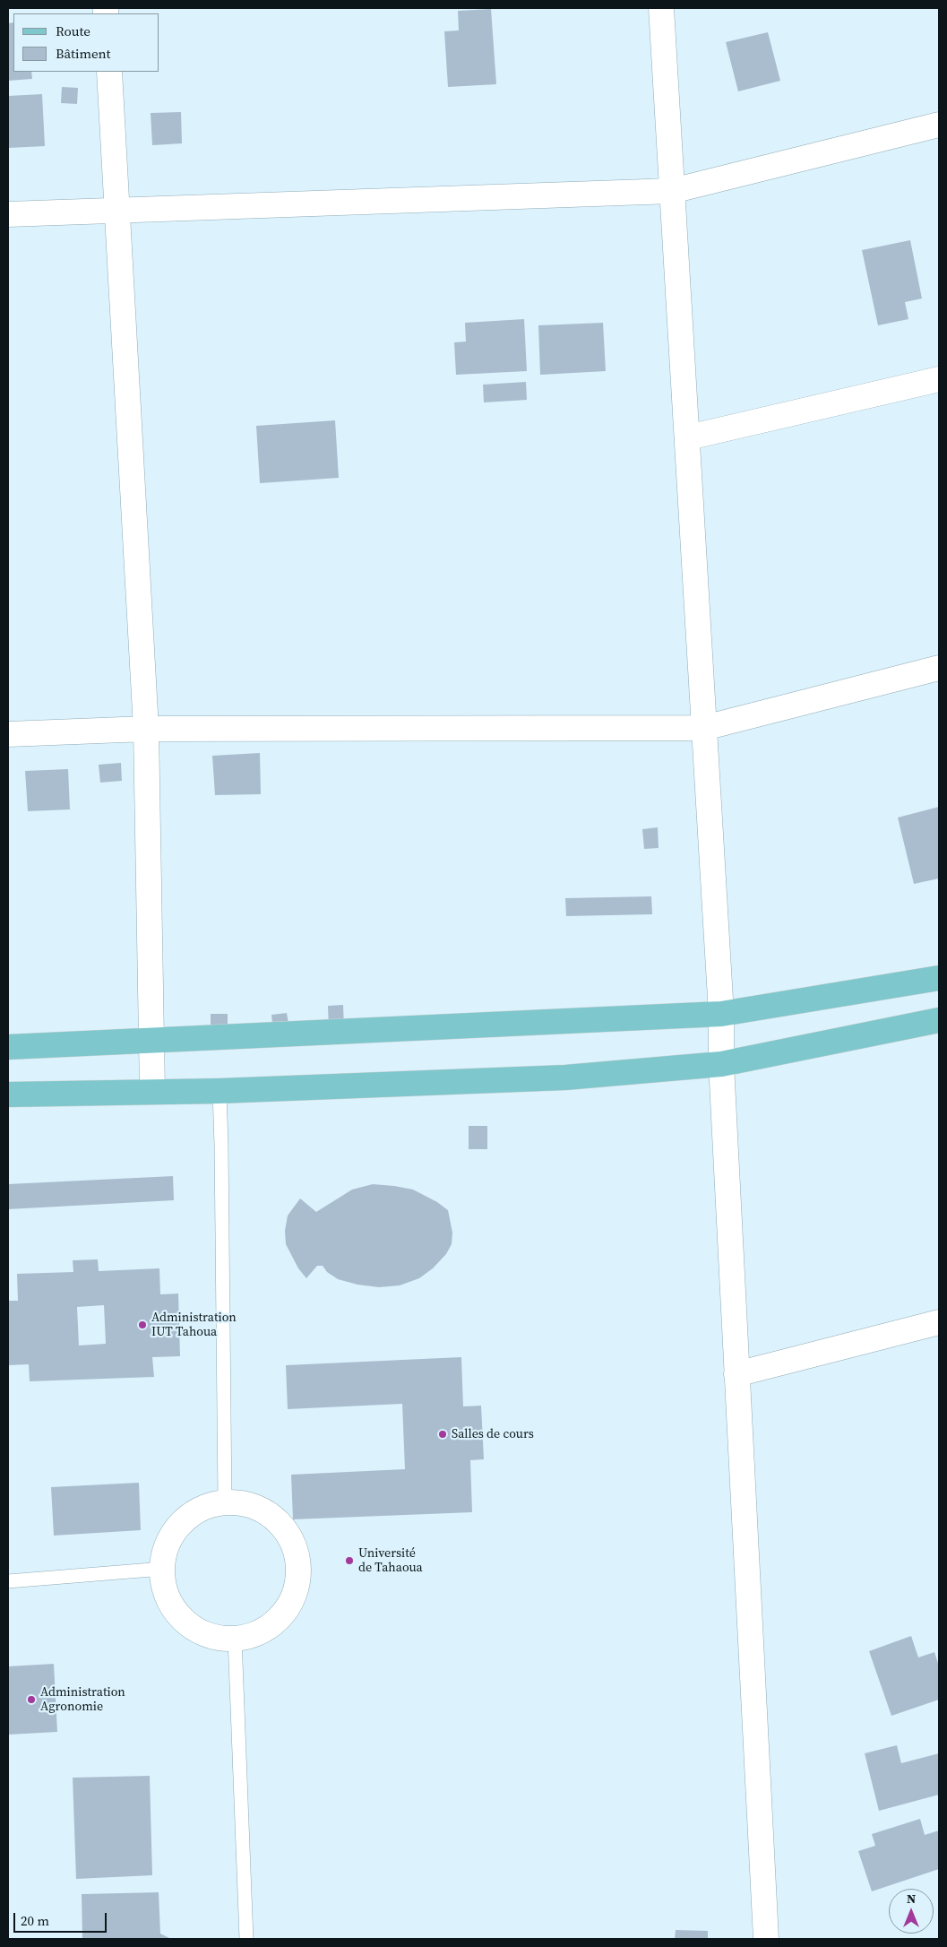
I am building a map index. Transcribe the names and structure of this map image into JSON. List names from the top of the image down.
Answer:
{
  "places": [
    "Administration IUT Tahoua",
    "Salles de cours",
    "Université de Tahaoua",
    "Administration Agronomie"
  ],
  "legend": ["Route", "Bâtiment"],
  "scale_bar": "20 m",
  "north": "top"
}
